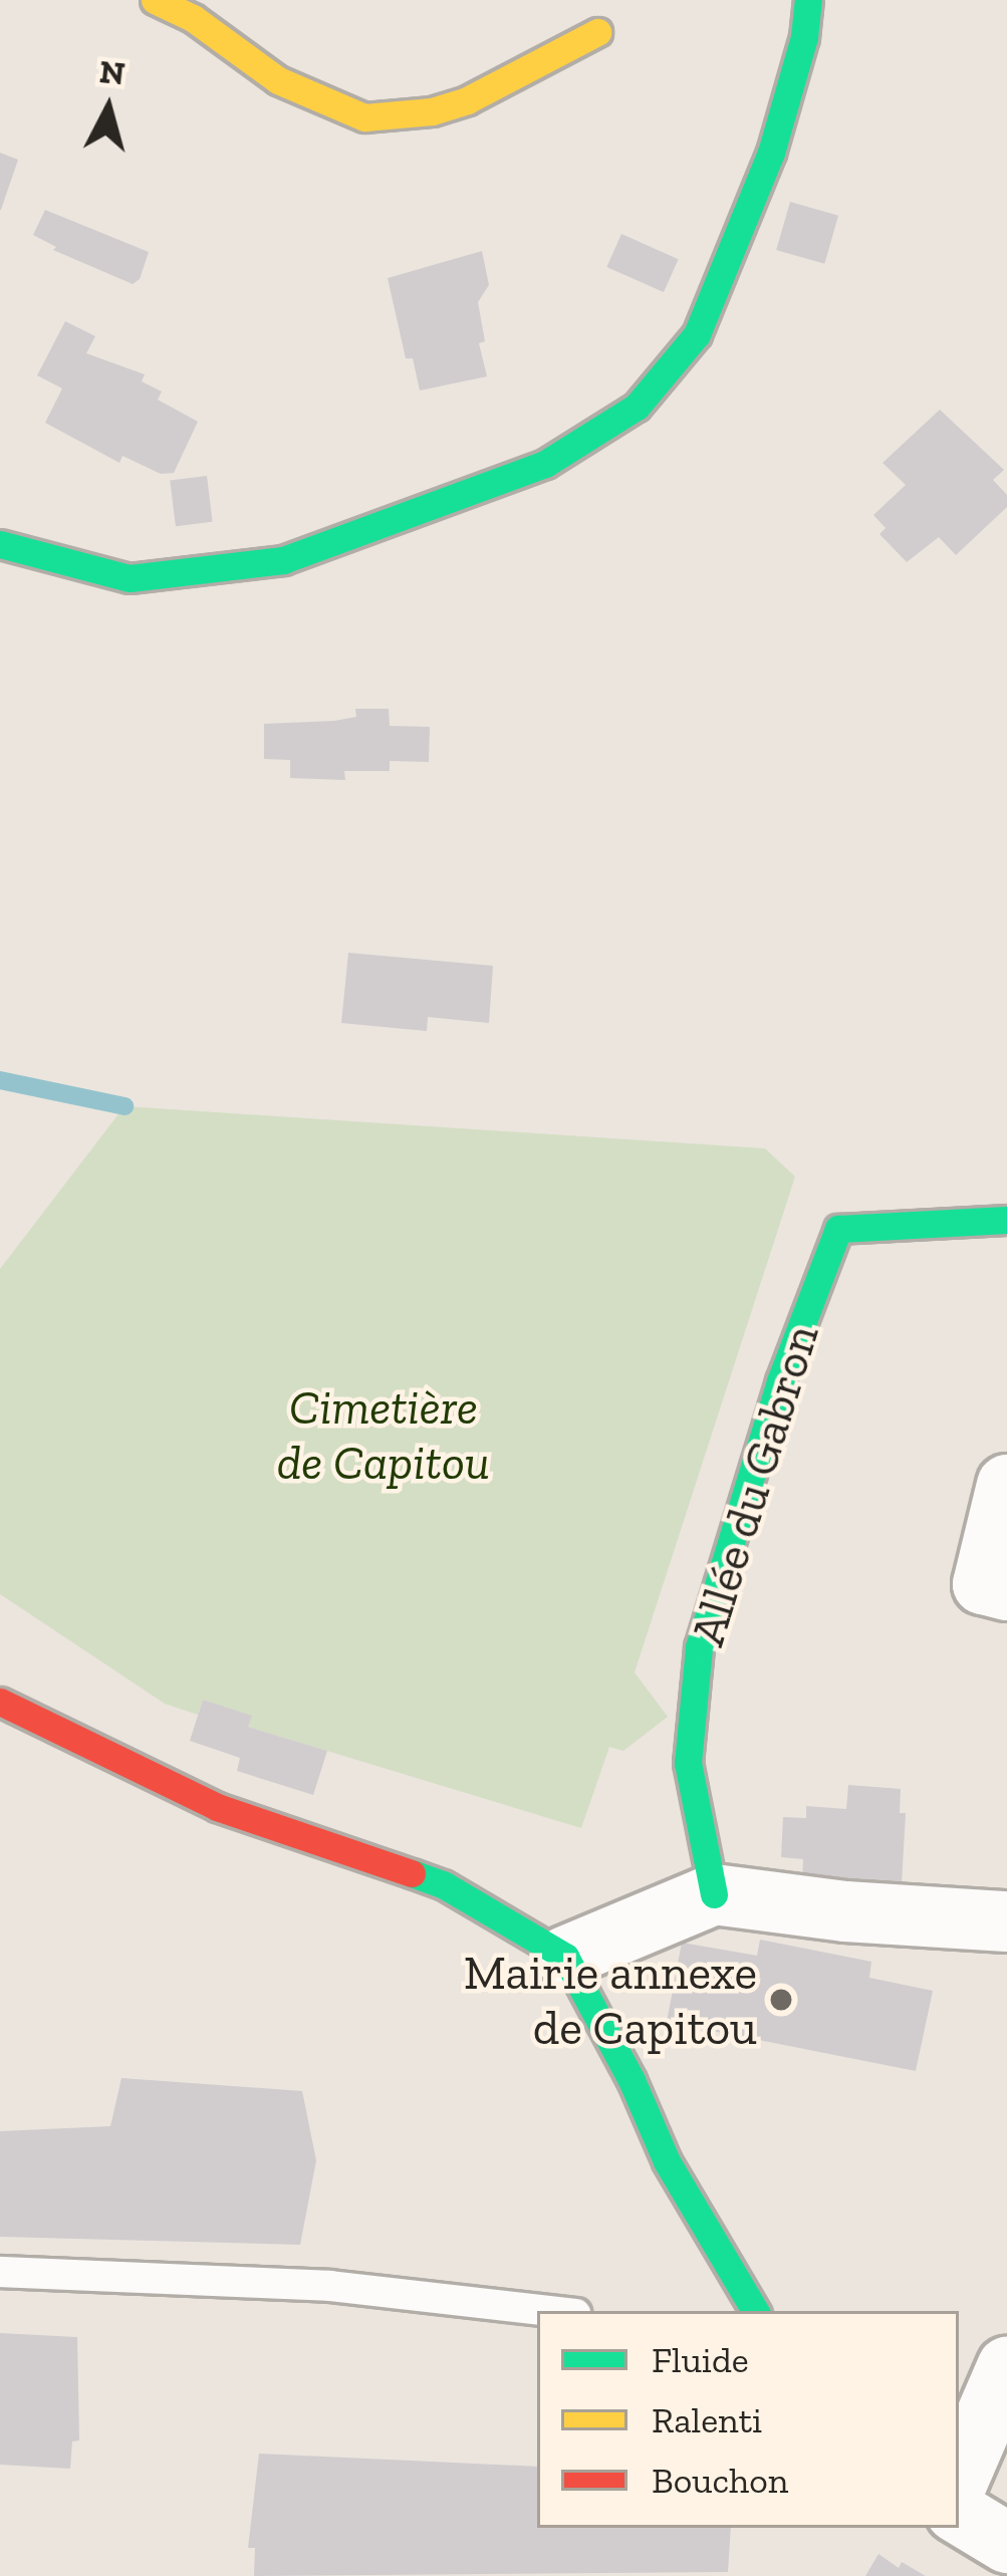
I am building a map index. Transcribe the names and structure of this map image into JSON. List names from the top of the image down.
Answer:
{
  "streets": {
    "street": ["Allée du Gabron"]
  },
  "parks": ["Cimetière de Capitou"],
  "places": ["Mairie annexe de Capitou"],
  "legend": ["Fluide", "Ralenti", "Bouchon"],
  "north": "top"
}
